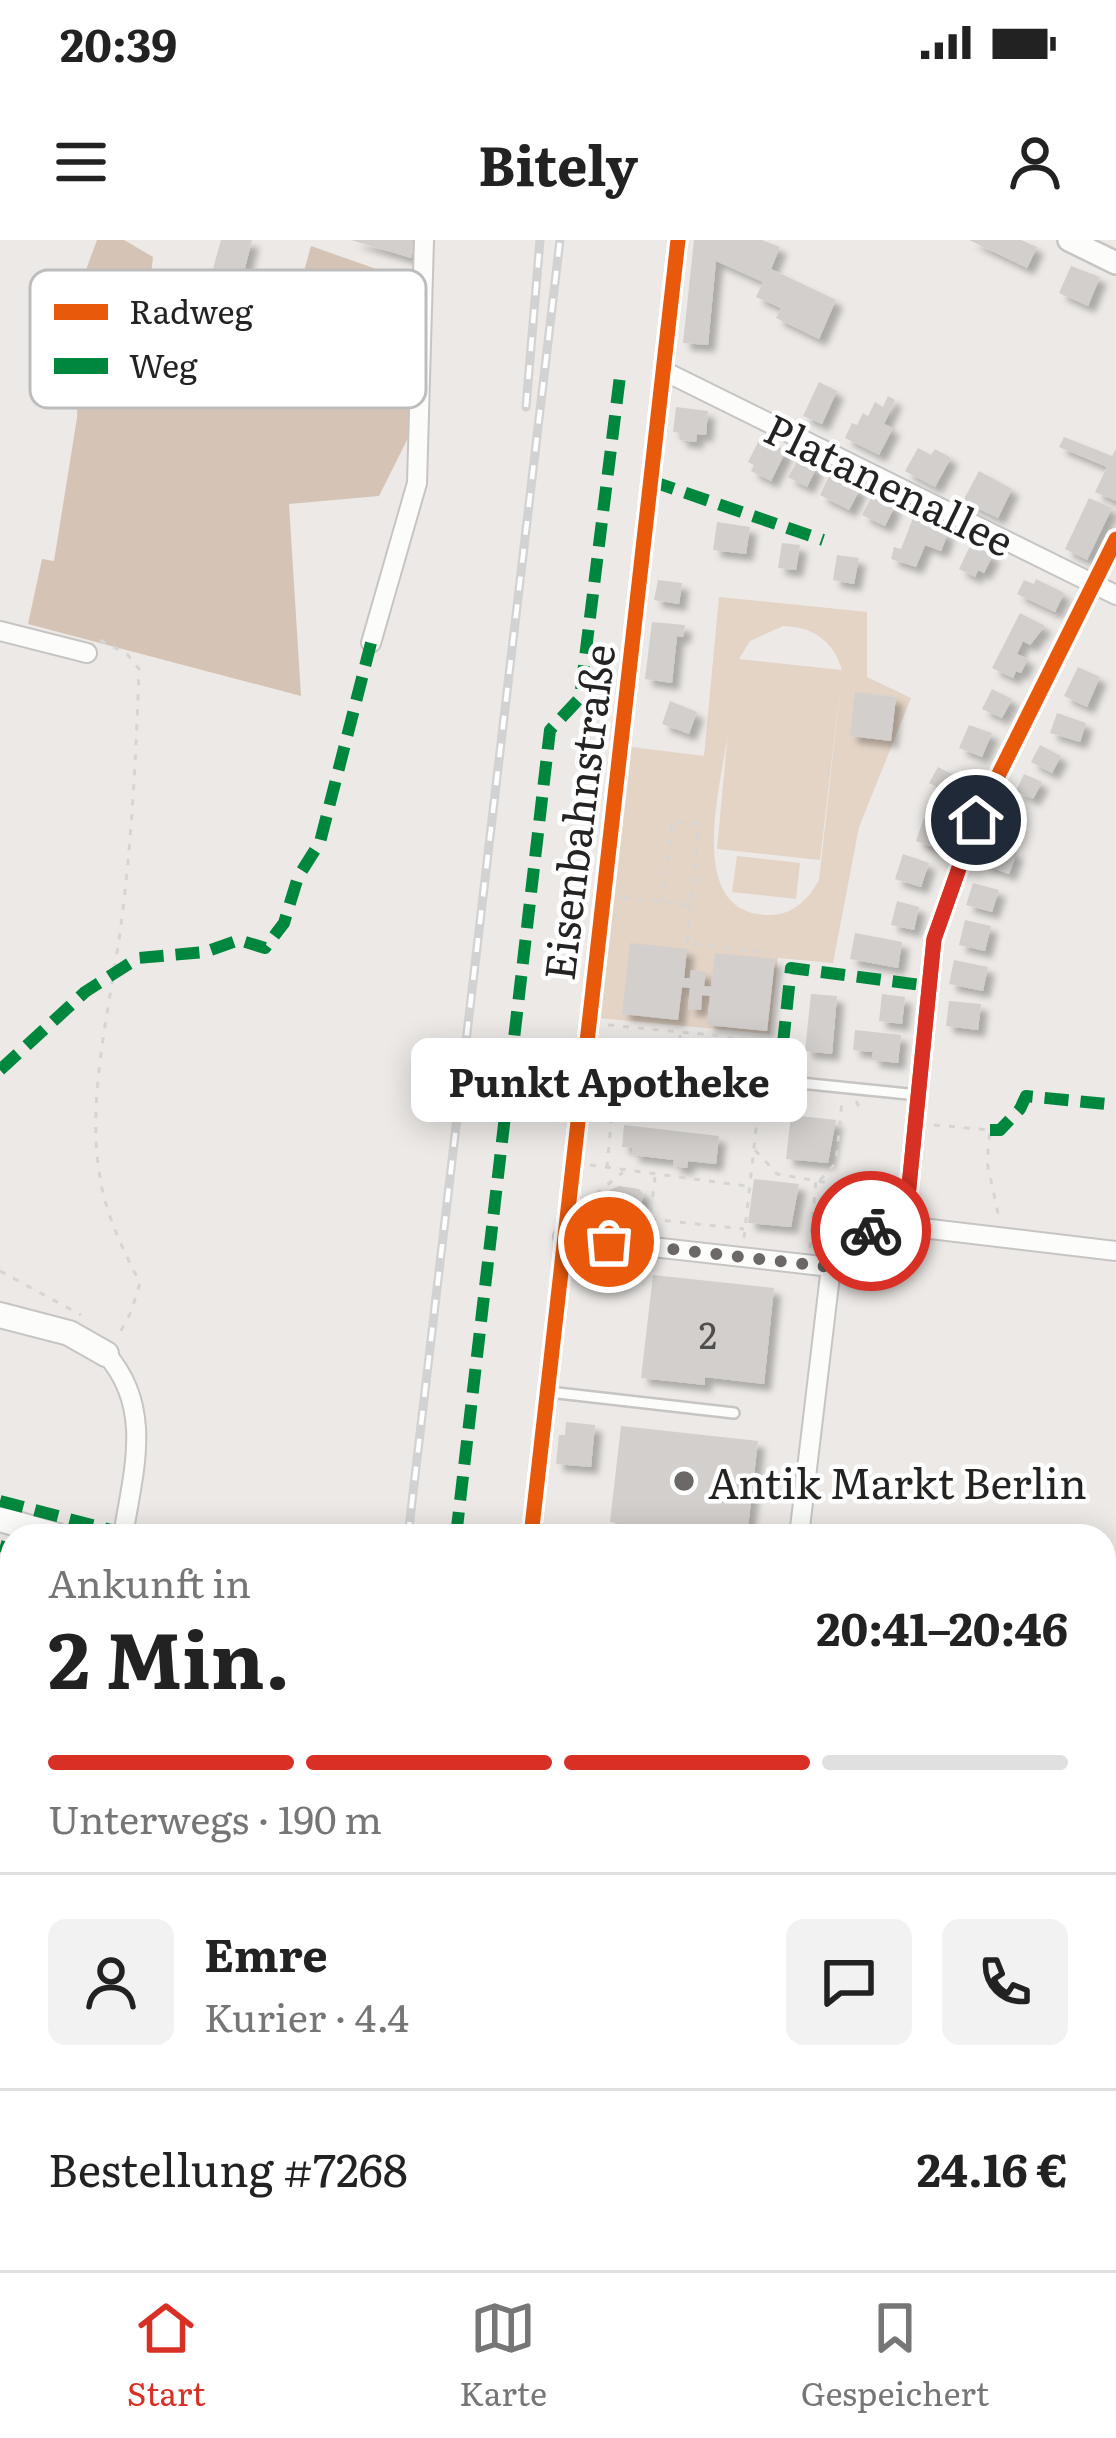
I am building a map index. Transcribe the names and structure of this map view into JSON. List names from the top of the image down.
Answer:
{
  "streets": {
    "street": ["Platanenallee", "Eisenbahnstraße"]
  },
  "crossings": [
    ["Platanenallee", "Eisenbahnstraße"]
  ],
  "places": ["Punkt Apotheke", "Antik Markt Berlin"],
  "house_numbers": ["2"],
  "legend": ["Radweg", "Weg"],
  "page": {
    "status": "20:39",
    "header": "Bitely",
    "bubble": "Punkt Apotheke",
    "heading": ["2 Min.", "Ankunft in", "20:41–20:46"],
    "panel": [
      "Emre",
      "Kurier · 4.4",
      "Bestellung #7268",
      "24.16 €"
    ],
    "bar": "Unterwegs · 190 m",
    "tabs": ["Start", "Karte", "Gespeichert"]
  }
}
